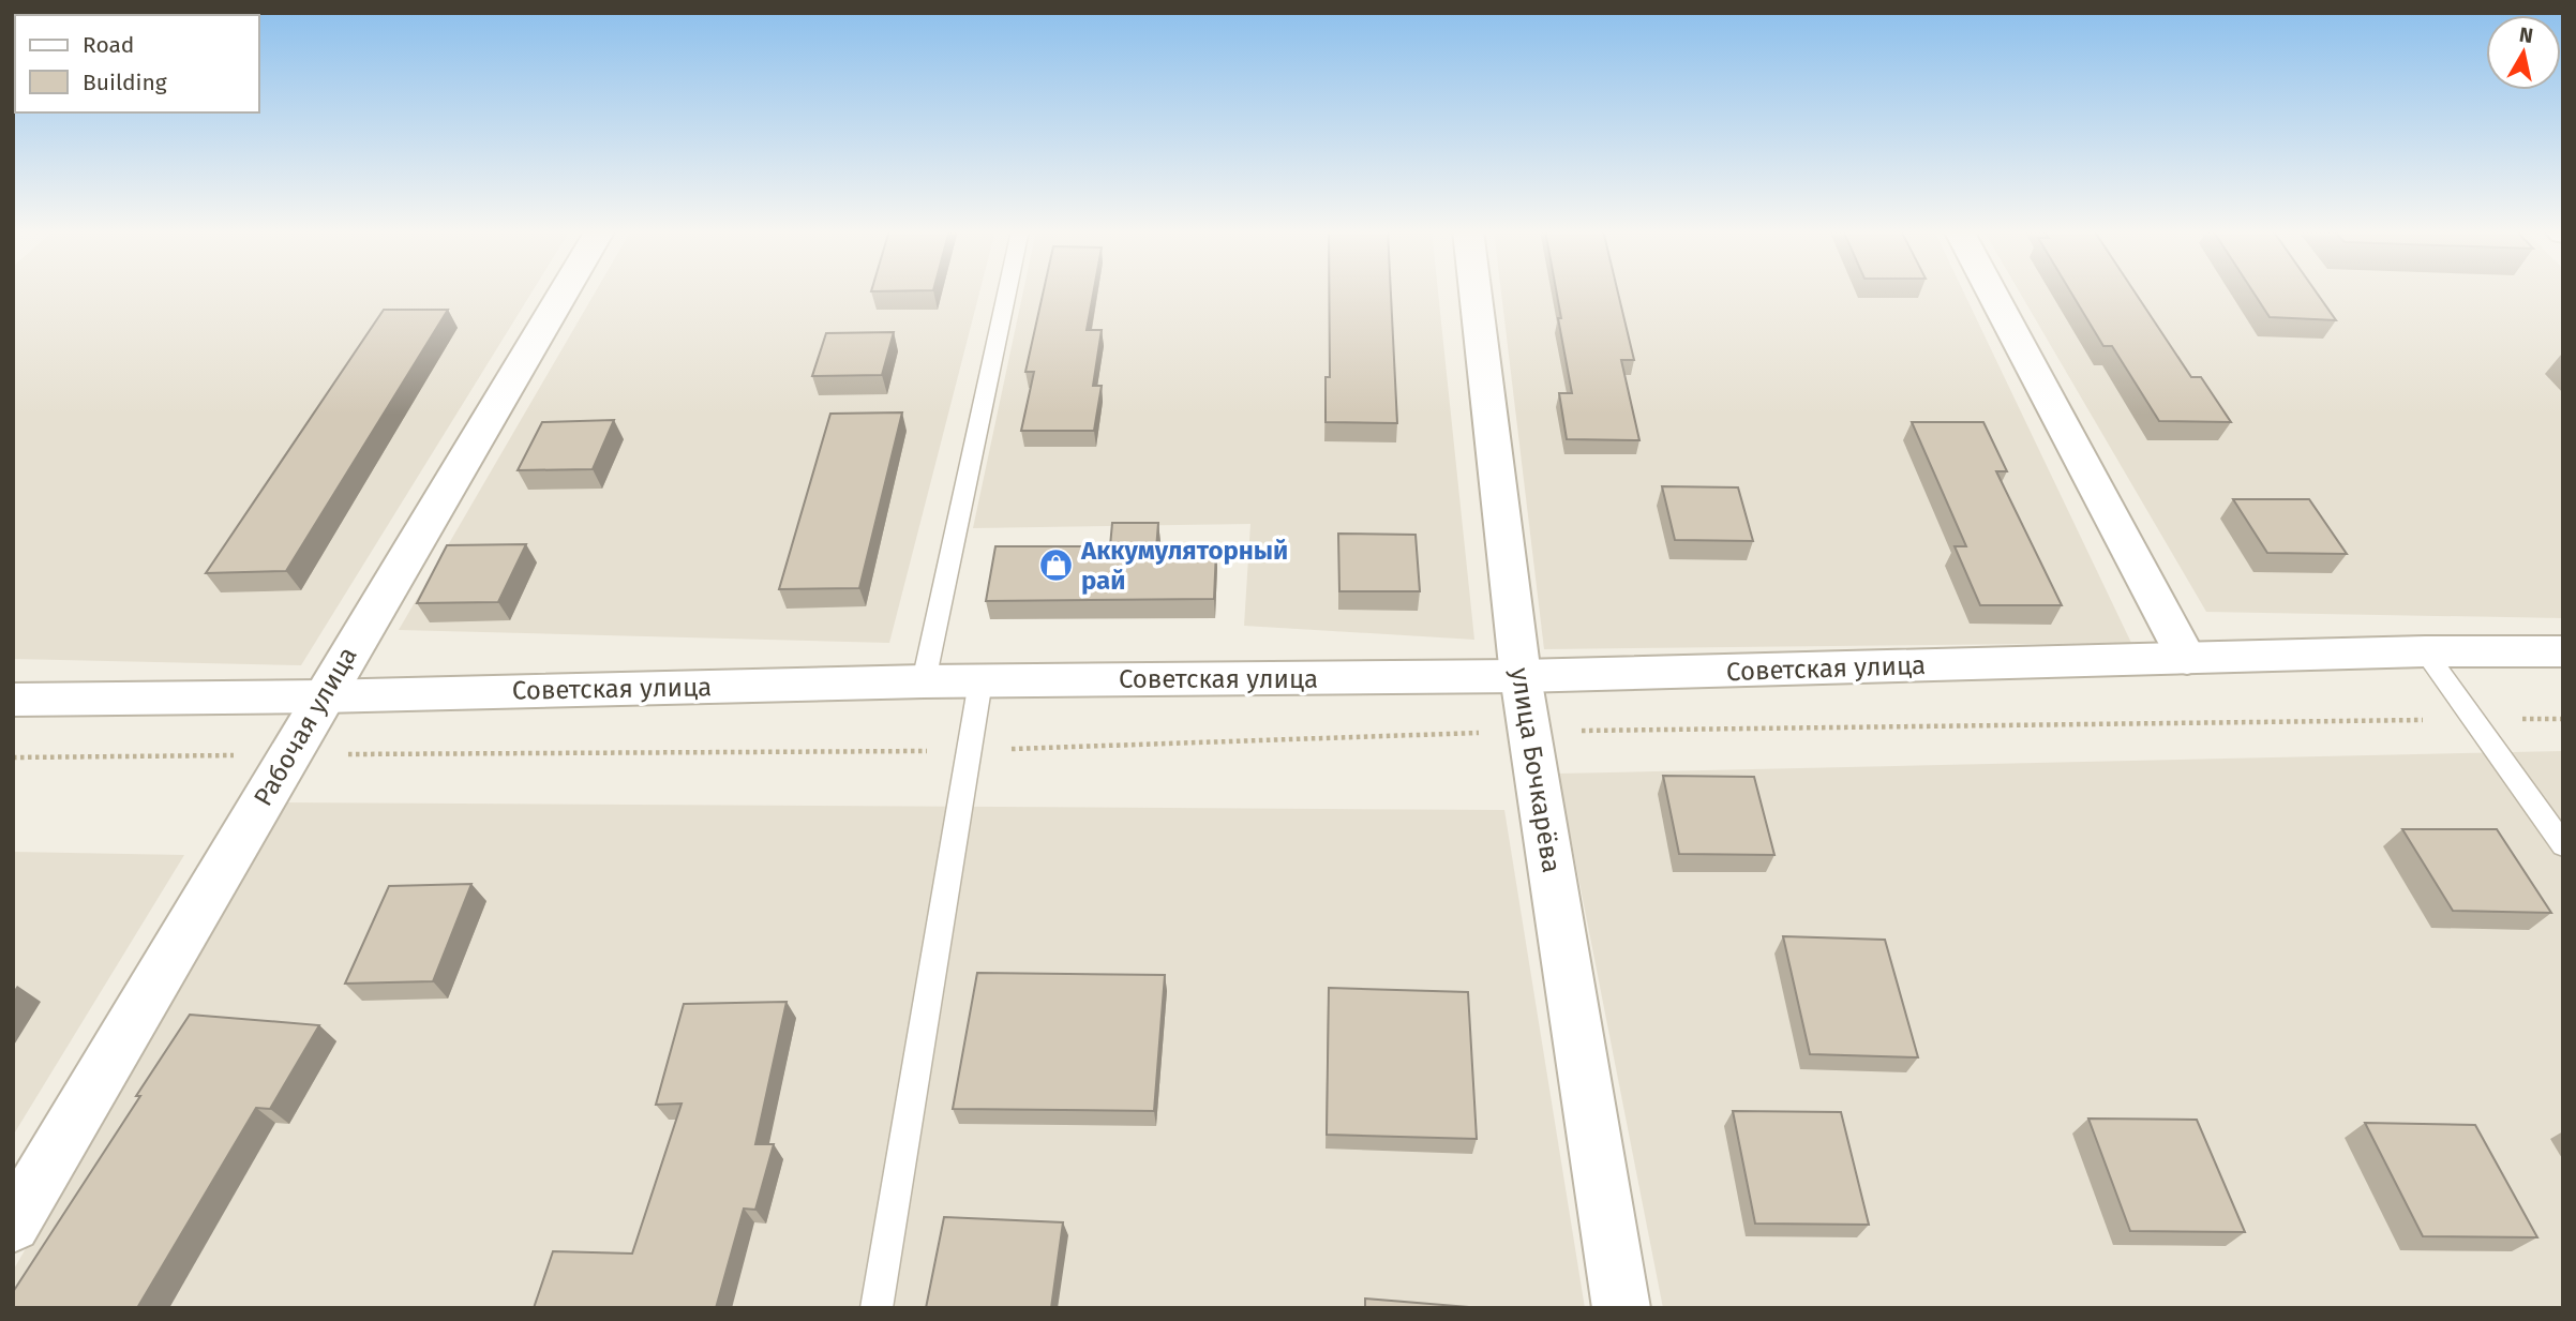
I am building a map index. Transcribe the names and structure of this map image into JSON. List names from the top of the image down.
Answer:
{
  "streets": {
    "street": ["Советская улица", "Рабочая улица", "улица Бочкарёва"]
  },
  "crossings": [
    ["Советская улица", "Рабочая улица"],
    ["Советская улица", "улица Бочкарёва"]
  ],
  "places": {
    "shop": ["Аккумуляторный рай"]
  },
  "legend": ["Road", "Building"],
  "north": "top"
}
